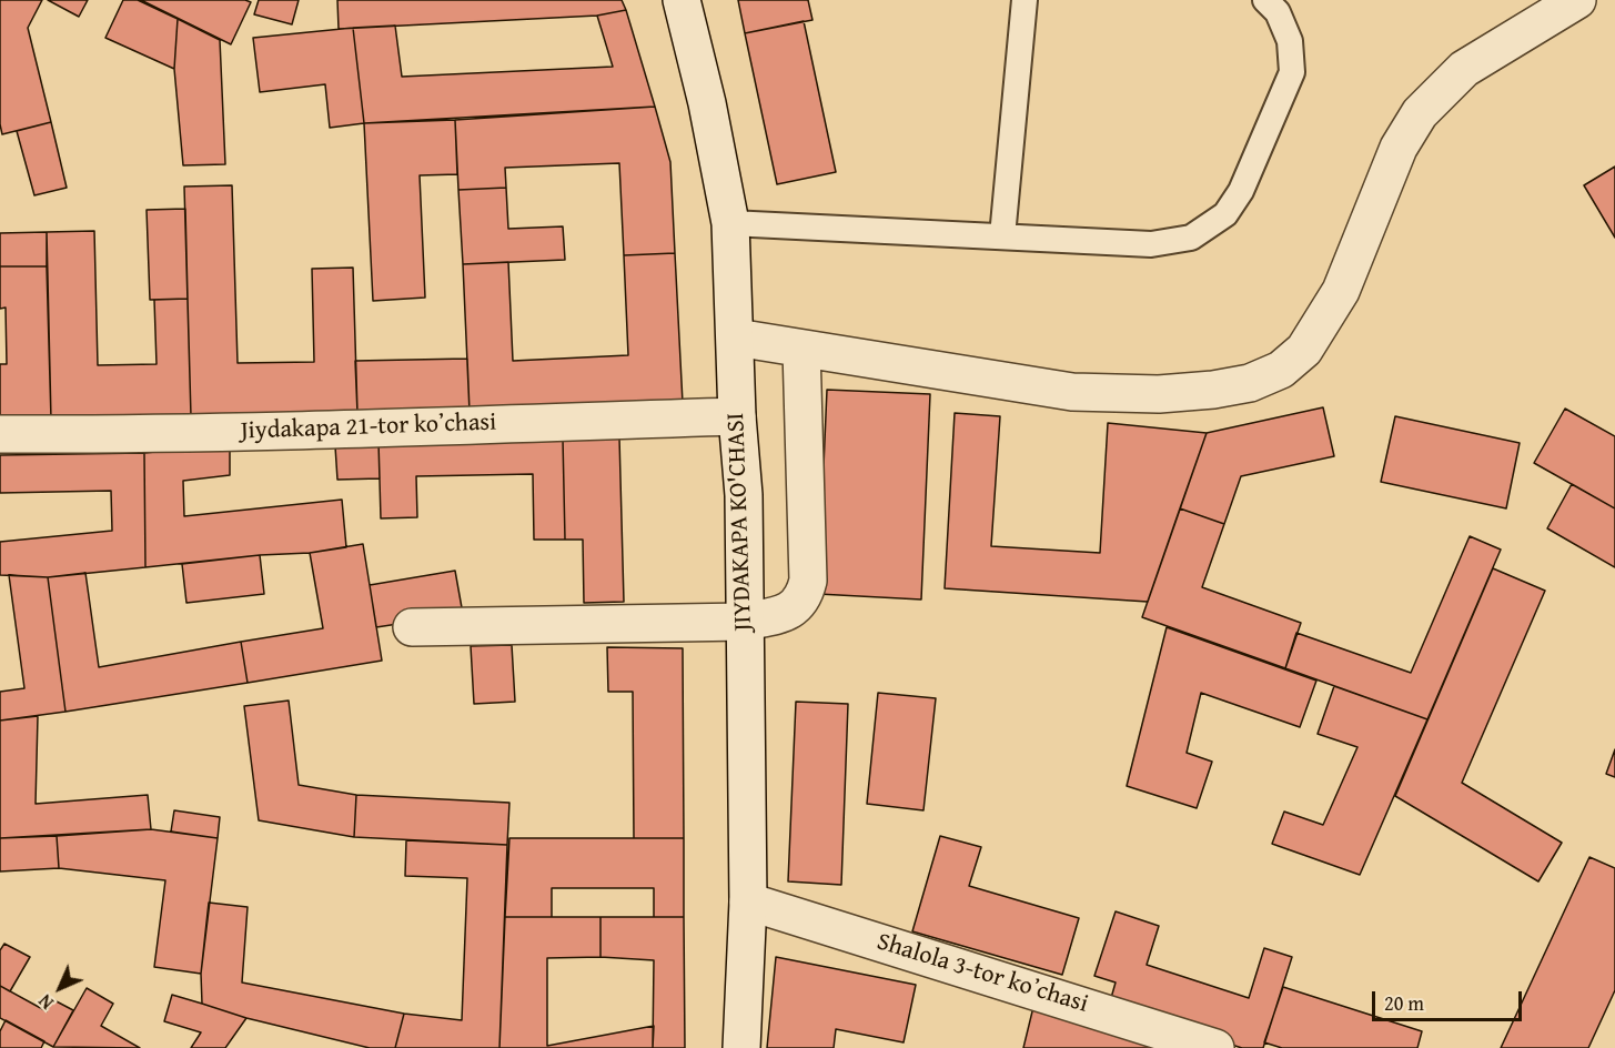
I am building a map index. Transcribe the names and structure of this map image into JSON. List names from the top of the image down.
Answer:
{
  "streets": {
    "street": ["Jiydakapa 21-tor koʼchasi", "JIYDAKAPA KO'CHASI", "Shalola 3-tor koʼchasi"]
  },
  "crossings": [
    ["Jiydakapa 21-tor koʼchasi", "JIYDAKAPA KO'CHASI"],
    ["JIYDAKAPA KO'CHASI", "Shalola 3-tor koʼchasi"]
  ],
  "scale_bar": "20 m",
  "north": "bottom left"
}
